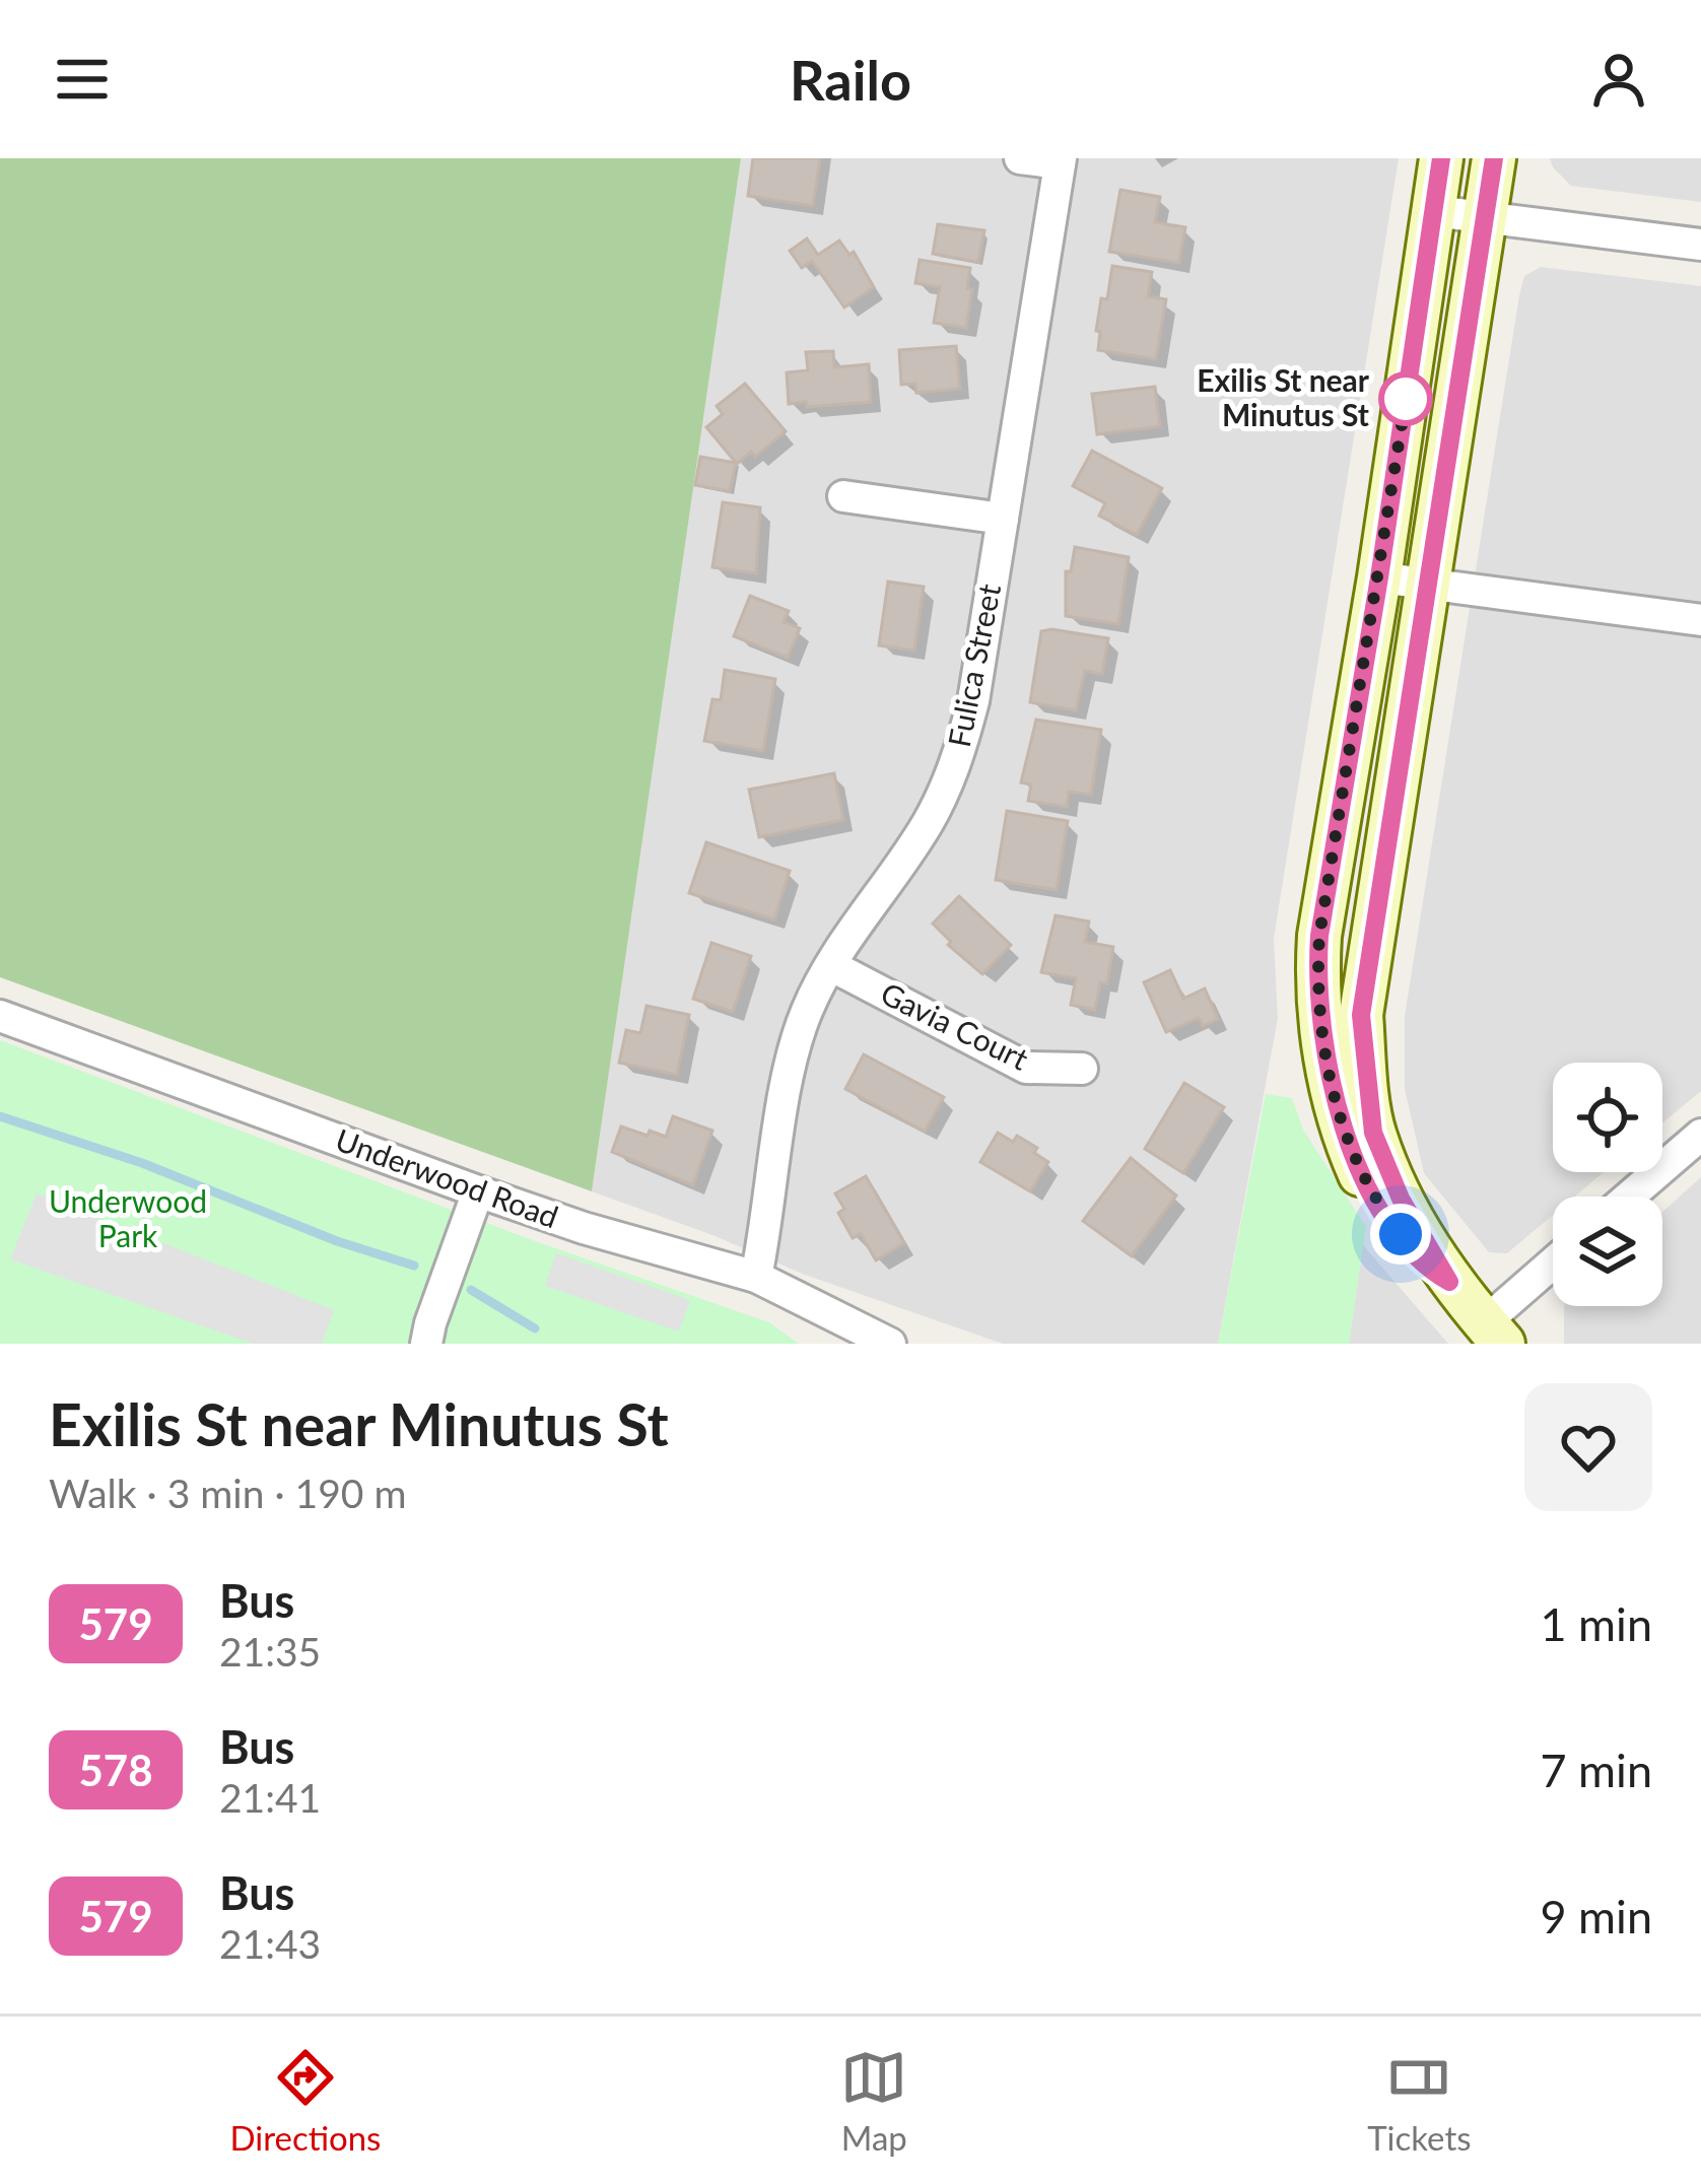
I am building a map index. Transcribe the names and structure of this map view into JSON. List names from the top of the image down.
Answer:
{
  "streets": {
    "street": ["Fulica Street", "Gavia Court", "Underwood Road"]
  },
  "crossings": [
    ["Fulica Street", "Gavia Court"],
    ["Fulica Street", "Underwood Road"]
  ],
  "parks": ["Underwood Park"],
  "places": ["Exilis St near Minutus St"],
  "lines": ["bus line 579"],
  "page": {
    "header": "Railo",
    "heading": ["Exilis St near Minutus St", "Walk · 3 min · 190 m"],
    "list": [
      {
        "mark": "579",
        "name": "Bus",
        "note": "21:35",
        "value": "1 min"
      },
      {
        "mark": "578",
        "name": "Bus",
        "note": "21:41",
        "value": "7 min"
      },
      {
        "mark": "579",
        "name": "Bus",
        "note": "21:43",
        "value": "9 min"
      }
    ],
    "tabs": ["Directions", "Map", "Tickets"]
  }
}
